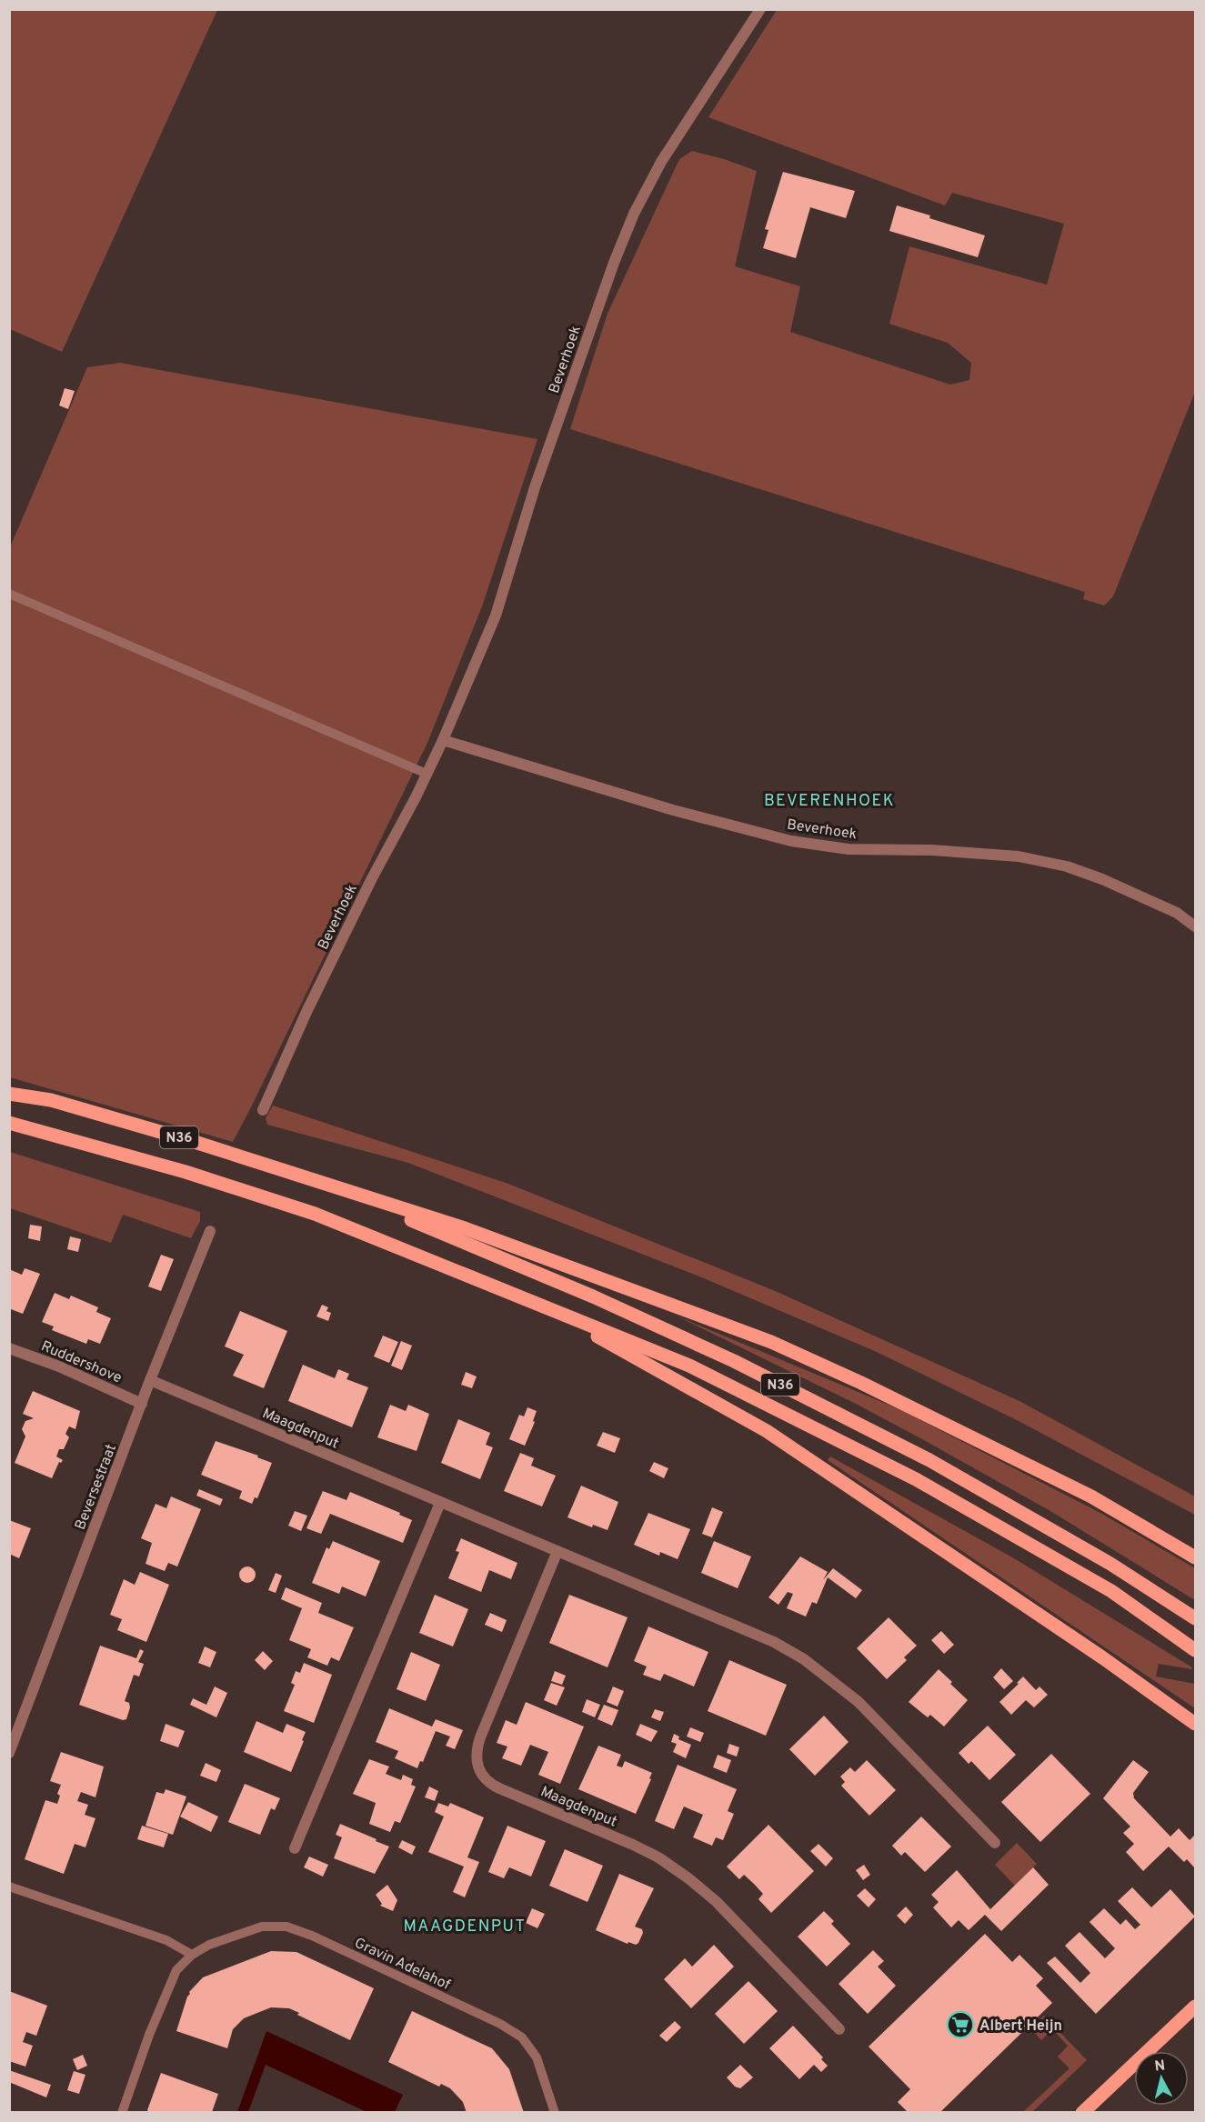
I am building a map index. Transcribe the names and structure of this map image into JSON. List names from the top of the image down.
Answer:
{
  "streets": {
    "main road": ["N36"],
    "street": [
      "Beverhoek",
      "Ruddershove",
      "Maagdenput",
      "Beversestraat"
    ],
    "lane": ["Gravin Adelahof"]
  },
  "crossings": [
    ["Ruddershove", "Beversestraat"],
    ["Maagdenput", "Beversestraat"]
  ],
  "districts": ["BEVERENHOEK", "MAAGDENPUT"],
  "places": {
    "supermarket": ["Albert Heijn"]
  },
  "north": "top"
}
